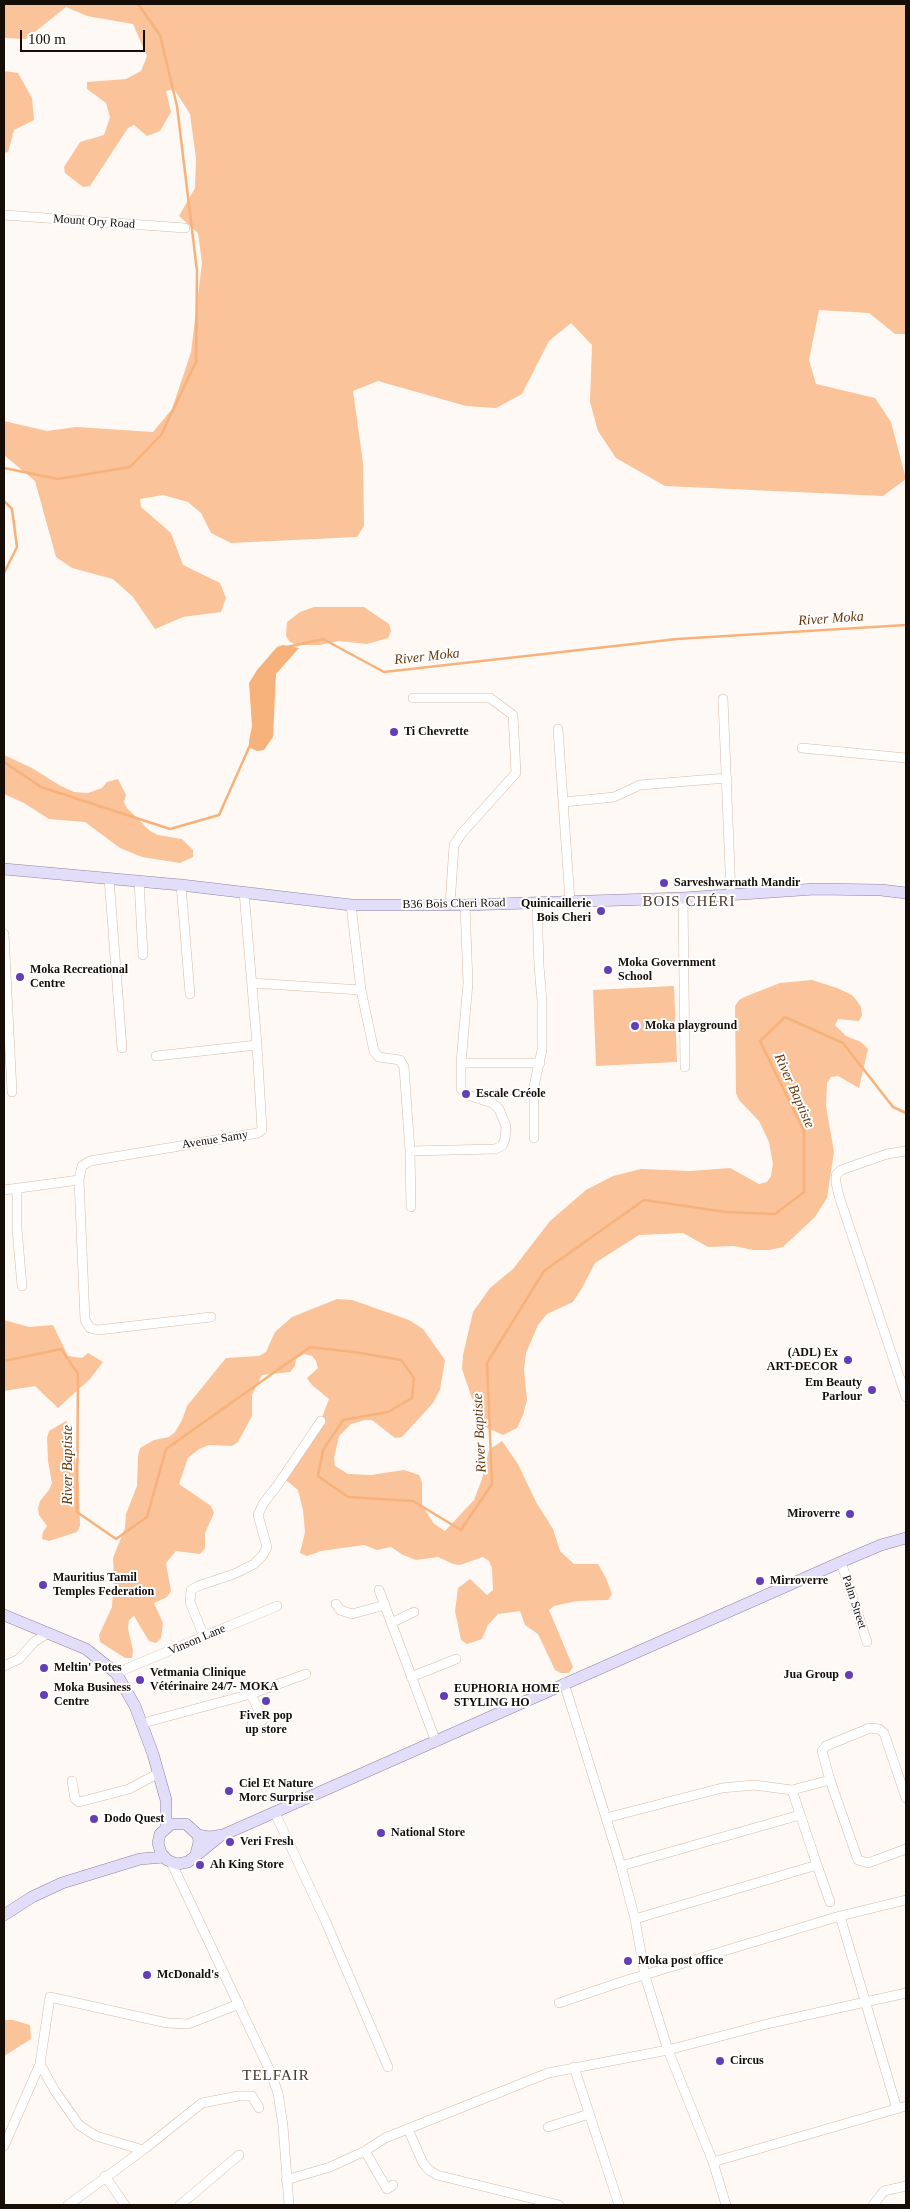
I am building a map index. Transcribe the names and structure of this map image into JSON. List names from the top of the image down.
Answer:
{
  "streets": {
    "main road": ["B36 Bois Cheri Road"],
    "street": [
      "Mount Ory Road",
      "Avenue Samy",
      "Palm Street",
      "Vinson Lane"
    ]
  },
  "crossings": [
    ["B36 Bois Cheri Road", "Avenue Samy"]
  ],
  "districts": ["BOIS CHÉRI", "TELFAIR"],
  "water": ["River Moka", "River Baptiste"],
  "places": [
    "Ti Chevrette",
    "Sarveshwarnath Mandir",
    "Quinicaillerie Bois Cheri",
    "Moka Government School",
    "Moka Recreational Centre",
    "Moka playground",
    "Escale Créole",
    "(ADL) Ex ART-DECOR",
    "Em Beauty Parlour",
    "Miroverre",
    "Mirroverre",
    "Mauritius Tamil Temples Federation",
    "Meltin' Potes",
    "Jua Group",
    "Vetmania Clinique Vétérinaire 24/7- MOKA",
    "Moka Business Centre",
    "EUPHORIA HOME STYLING HO",
    "FiveR pop up store",
    "Ciel Et Nature Morc Surprise",
    "Dodo Quest",
    "National Store",
    "Veri Fresh",
    "Ah King Store",
    "Moka post office",
    "McDonald's",
    "Circus"
  ],
  "scale_bar": "100 m"
}
